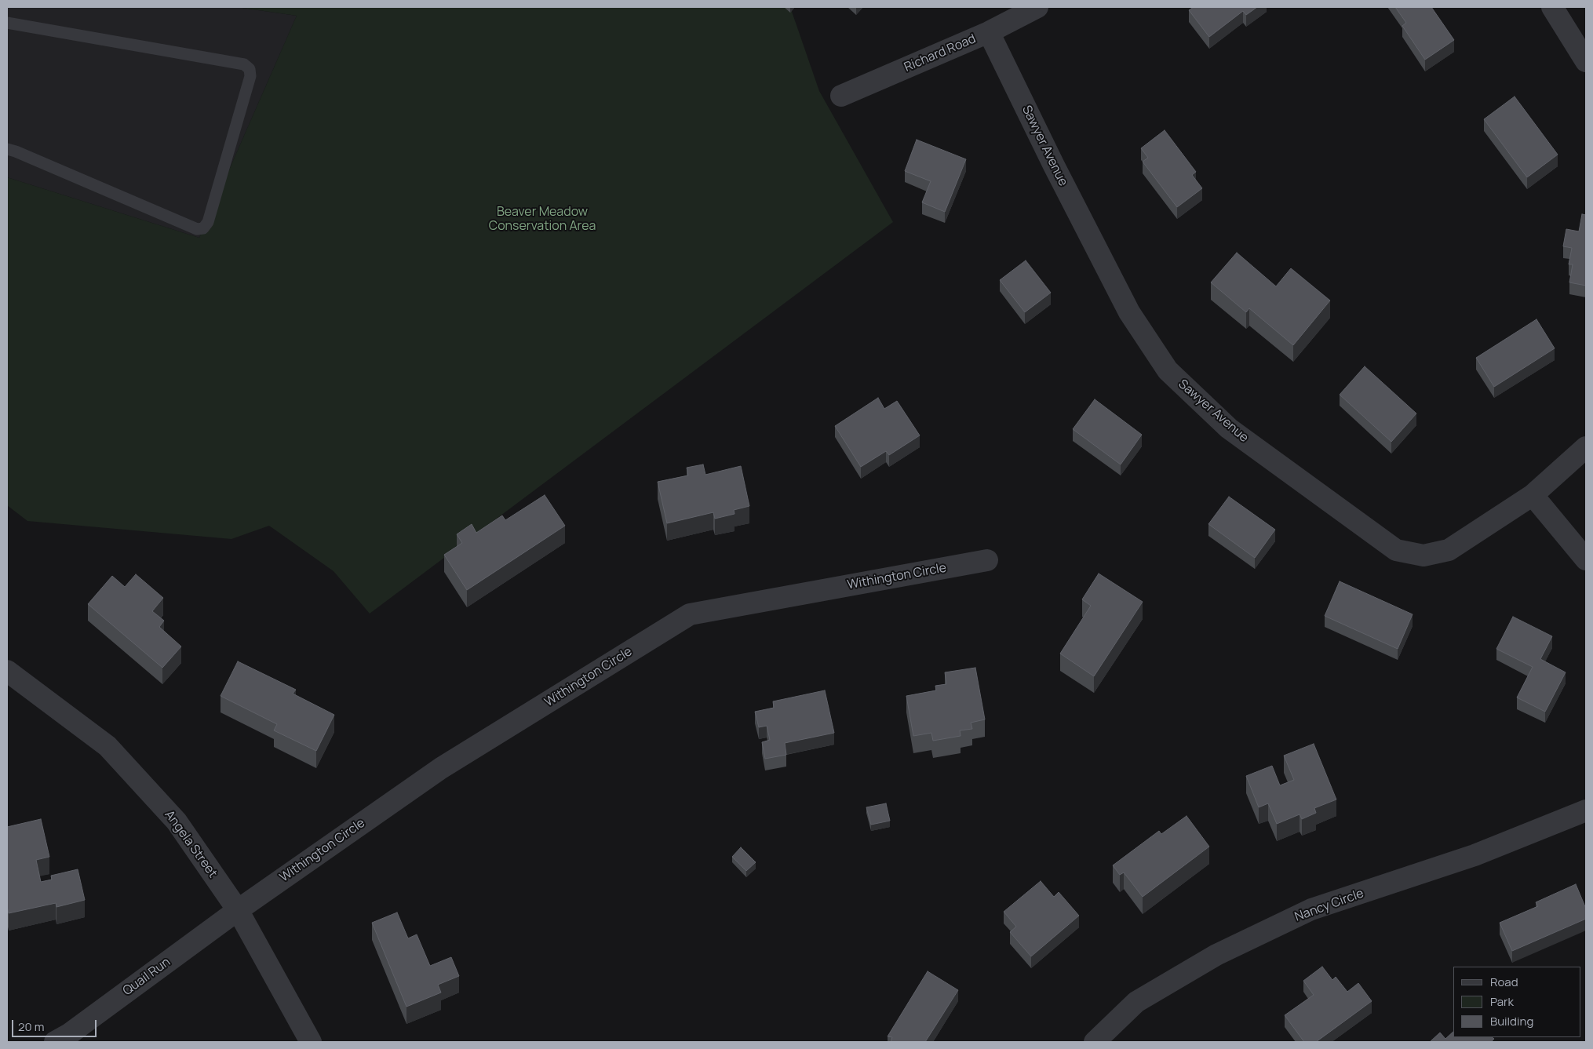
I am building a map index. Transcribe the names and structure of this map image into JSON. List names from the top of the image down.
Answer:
{
  "streets": {
    "street": [
      "Richard Road",
      "Sawyer Avenue",
      "Withington Circle",
      "Angela Street",
      "Nancy Circle",
      "Quail Run"
    ]
  },
  "crossings": [
    ["Richard Road", "Sawyer Avenue"],
    ["Withington Circle", "Angela Street"],
    ["Withington Circle", "Quail Run"],
    ["Angela Street", "Quail Run"]
  ],
  "parks": ["Beaver Meadow Conservation Area"],
  "legend": ["Road", "Park", "Building"],
  "scale_bar": "20 m"
}
